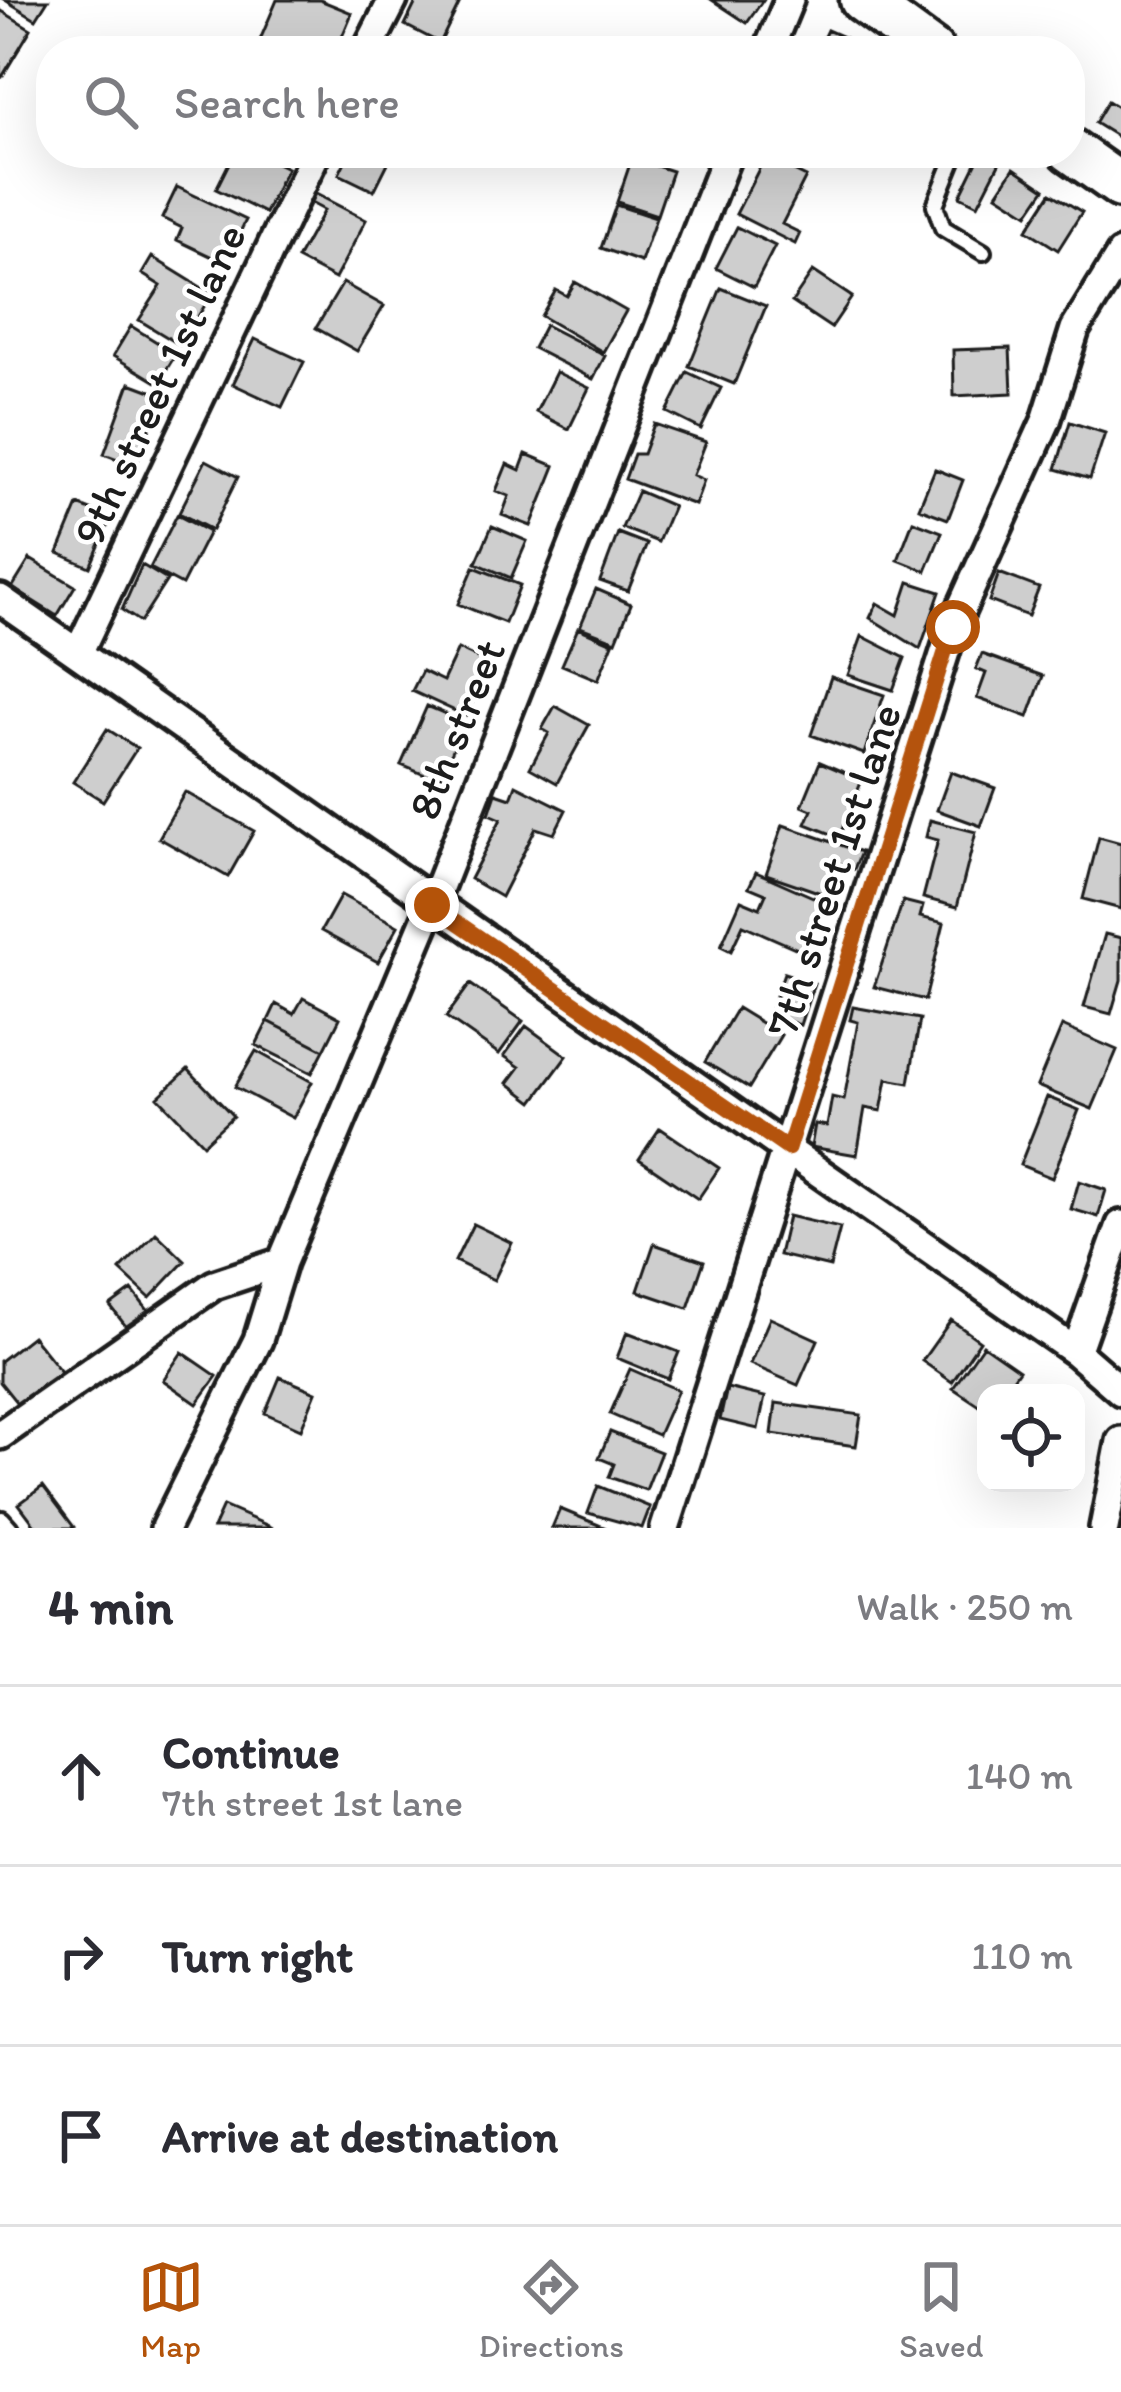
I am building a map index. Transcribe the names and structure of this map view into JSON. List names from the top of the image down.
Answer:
{
  "streets": {
    "street": ["9th street 1st lane", "8th street", "7th street 1st lane"]
  },
  "page": {
    "search": "Search here",
    "heading": ["4 min", "Walk · 250 m"],
    "list": [
      ["Continue", "7th street 1st lane", "140 m"],
      ["Turn right", "110 m"],
      "Arrive at destination"
    ],
    "nav": ["Map", "Directions", "Saved"]
  }
}
